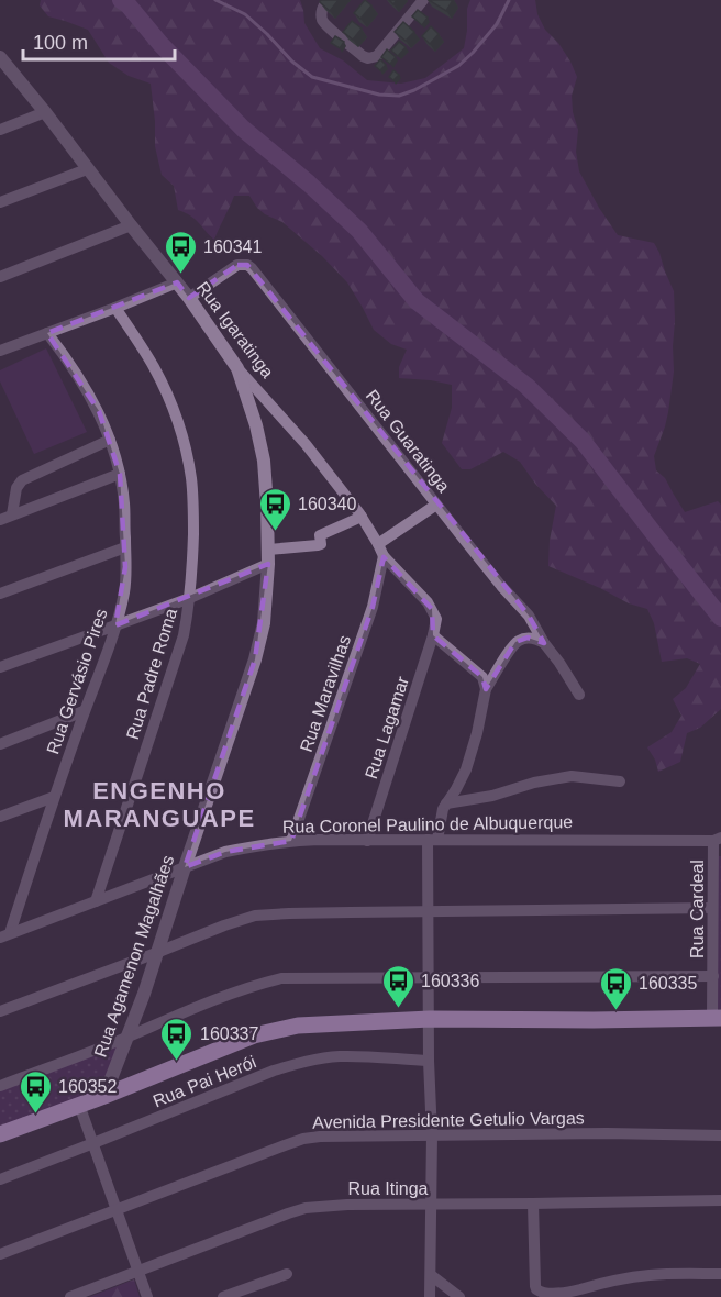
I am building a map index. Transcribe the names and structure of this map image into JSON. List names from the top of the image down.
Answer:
{
  "streets": {
    "street": [
      "Rua Igaratinga",
      "Rua Guaratinga",
      "Rua Padre Roma",
      "Rua Gervásio Pires",
      "Rua Maravilhas",
      "Rua Lagamar",
      "Rua Coronel Paulino de Albuquerque",
      "Rua Cardeal",
      "Rua Agamenon Magalhães",
      "Rua Pai Herói",
      "Avenida Presidente Getulio Vargas",
      "Rua Itinga"
    ]
  },
  "crossings": [
    ["Rua Igaratinga", "Rua Guaratinga"],
    ["Rua Igaratinga", "Rua Maravilhas"],
    ["Rua Igaratinga", "Rua Lagamar"],
    ["Rua Igaratinga", "Rua Agamenon Magalhães"],
    ["Rua Padre Roma", "Rua Coronel Paulino de Albuquerque"],
    ["Rua Gervásio Pires", "Rua Coronel Paulino de Albuquerque"],
    ["Rua Maravilhas", "Rua Coronel Paulino de Albuquerque"],
    ["Rua Lagamar", "Rua Coronel Paulino de Albuquerque"],
    ["Rua Coronel Paulino de Albuquerque", "Rua Cardeal"],
    ["Rua Coronel Paulino de Albuquerque", "Rua Agamenon Magalhães"]
  ],
  "districts": ["ENGENHO MARANGUAPE"],
  "places": {
    "bus stop": [
      "160341",
      "160340",
      "160336",
      "160335",
      "160337",
      "160352"
    ]
  },
  "scale_bar": "100 m"
}
